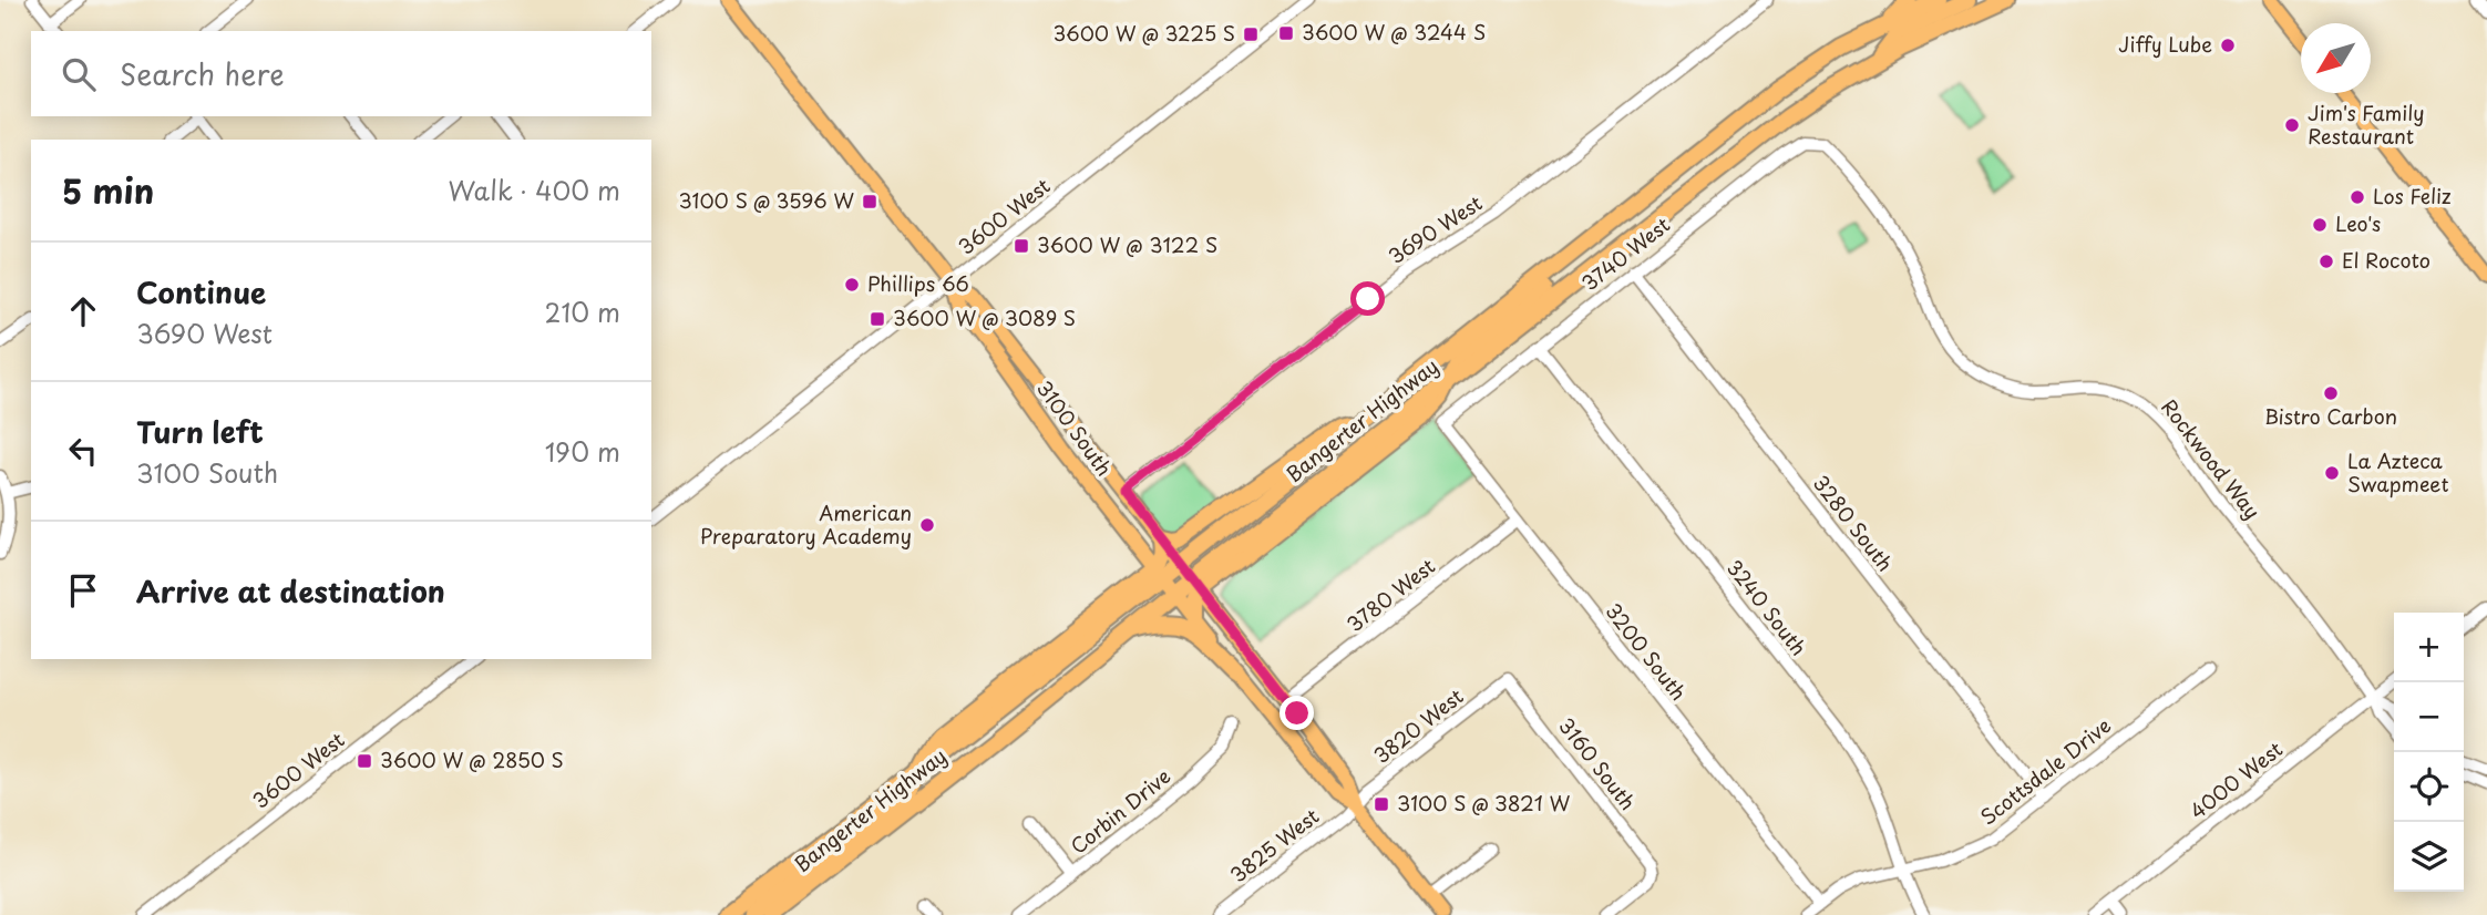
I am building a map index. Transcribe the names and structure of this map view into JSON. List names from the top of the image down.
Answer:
{
  "streets": {
    "highway": ["Bangerter Highway"],
    "main road": ["3100 South"],
    "street": [
      "3600 West",
      "3690 West",
      "3740 West",
      "Rockwood Way",
      "3280 South",
      "3780 West",
      "3240 South",
      "3200 South",
      "3820 West",
      "3160 South",
      "Scottsdale Drive",
      "4000 West",
      "Corbin Drive",
      "3825 West"
    ]
  },
  "crossings": [
    ["3600 West", "3100 South"],
    ["3690 West", "3100 South"],
    ["3740 West", "Rockwood Way"],
    ["3740 West", "3280 South"],
    ["3740 West", "3240 South"],
    ["3740 West", "3200 South"],
    ["Bangerter Highway", "3100 South"],
    ["3100 South", "3780 West"],
    ["3100 South", "3820 West"],
    ["3100 South", "3825 West"],
    ["Rockwood Way", "4000 West"],
    ["3280 South", "Scottsdale Drive"],
    ["3780 West", "3200 South"],
    ["3240 South", "Scottsdale Drive"],
    ["3200 South", "Scottsdale Drive"],
    ["3820 West", "3160 South"],
    ["3820 West", "3825 West"]
  ],
  "places": {
    "transit": [
      "3600 W @ 3244 S",
      "3600 W @ 3225 S",
      "3100 S @ 3596 W",
      "3600 W @ 3122 S",
      "3600 W @ 3089 S",
      "3600 W @ 2850 S",
      "3100 S @ 3821 W"
    ],
    "other": [
      "Jiffy Lube",
      "Jim's Family Restaurant",
      "Los Feliz",
      "Leo's",
      "El Rocoto",
      "Phillips 66",
      "Bistro Carbon",
      "La Azteca Swapmeet",
      "American Preparatory Academy"
    ]
  },
  "north": "bottom left",
  "page": {
    "search": "Search here",
    "heading": ["5 min", "Walk · 400 m"],
    "list": [
      ["Continue", "3690 West", "210 m"],
      ["Turn left", "3100 South", "190 m"],
      "Arrive at destination"
    ],
    "map_buttons": ["+", "−"]
  }
}
